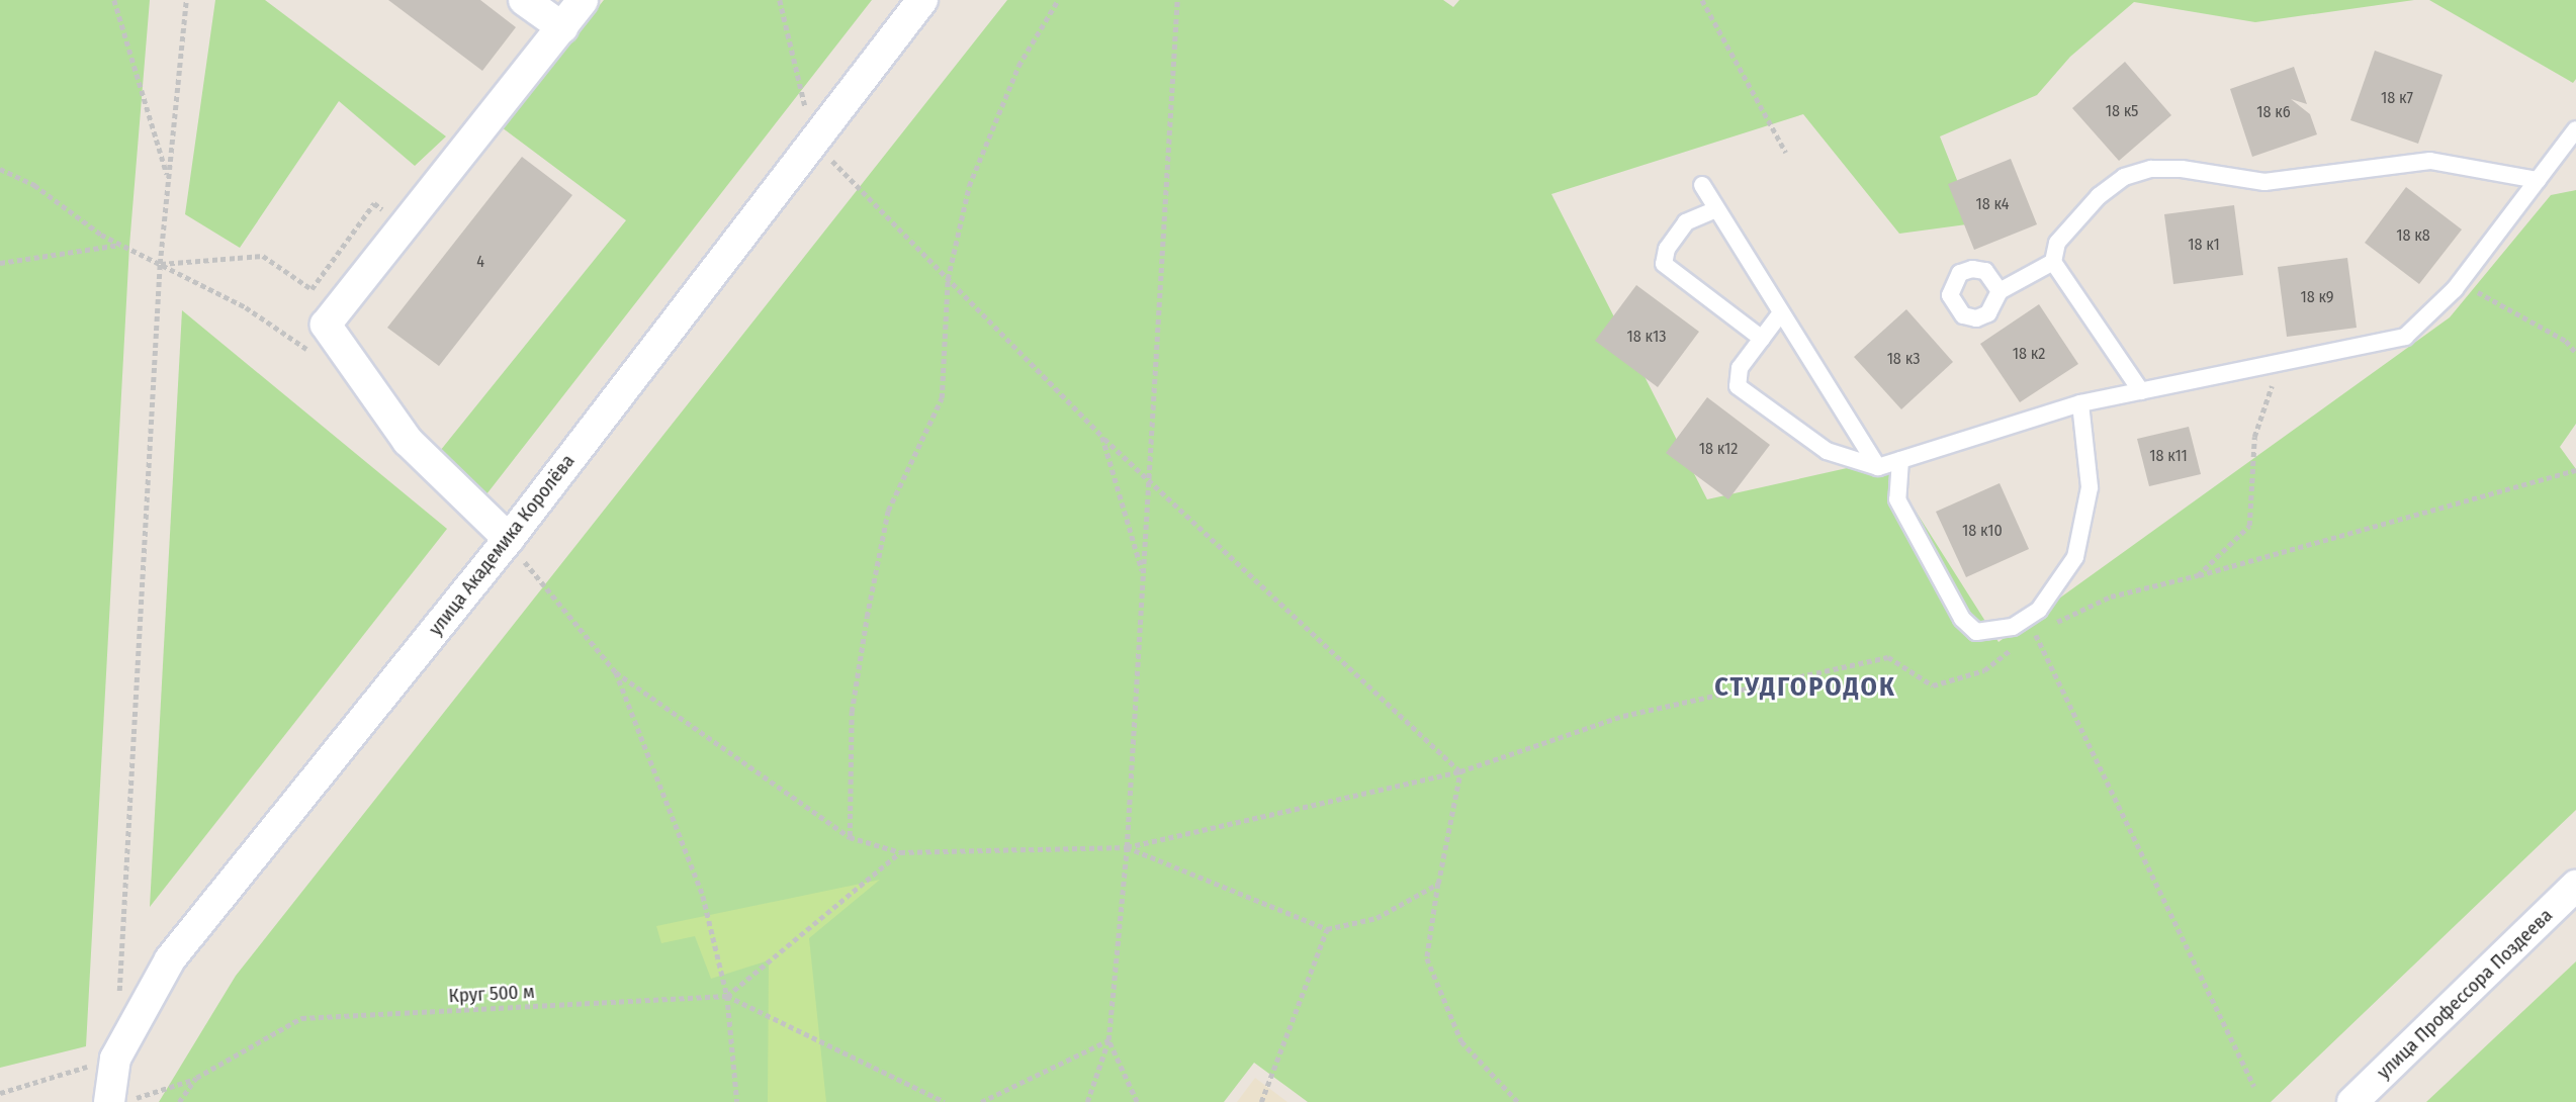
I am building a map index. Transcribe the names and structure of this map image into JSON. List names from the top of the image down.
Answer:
{
  "streets": {
    "street": ["улица Академика Королёва", "улица Профессора Поздеева"],
    "path": ["Круг 500 м"]
  },
  "districts": ["СТУДГОРОДОК"],
  "house_numbers": [
    "18 к7",
    "18 к5",
    "18 к6",
    "18 к4",
    "18 к8",
    "18 к1",
    "4",
    "18 к9",
    "18 к13",
    "18 к2",
    "18 к3",
    "18 к12",
    "18 к11",
    "18 к10"
  ]
}
